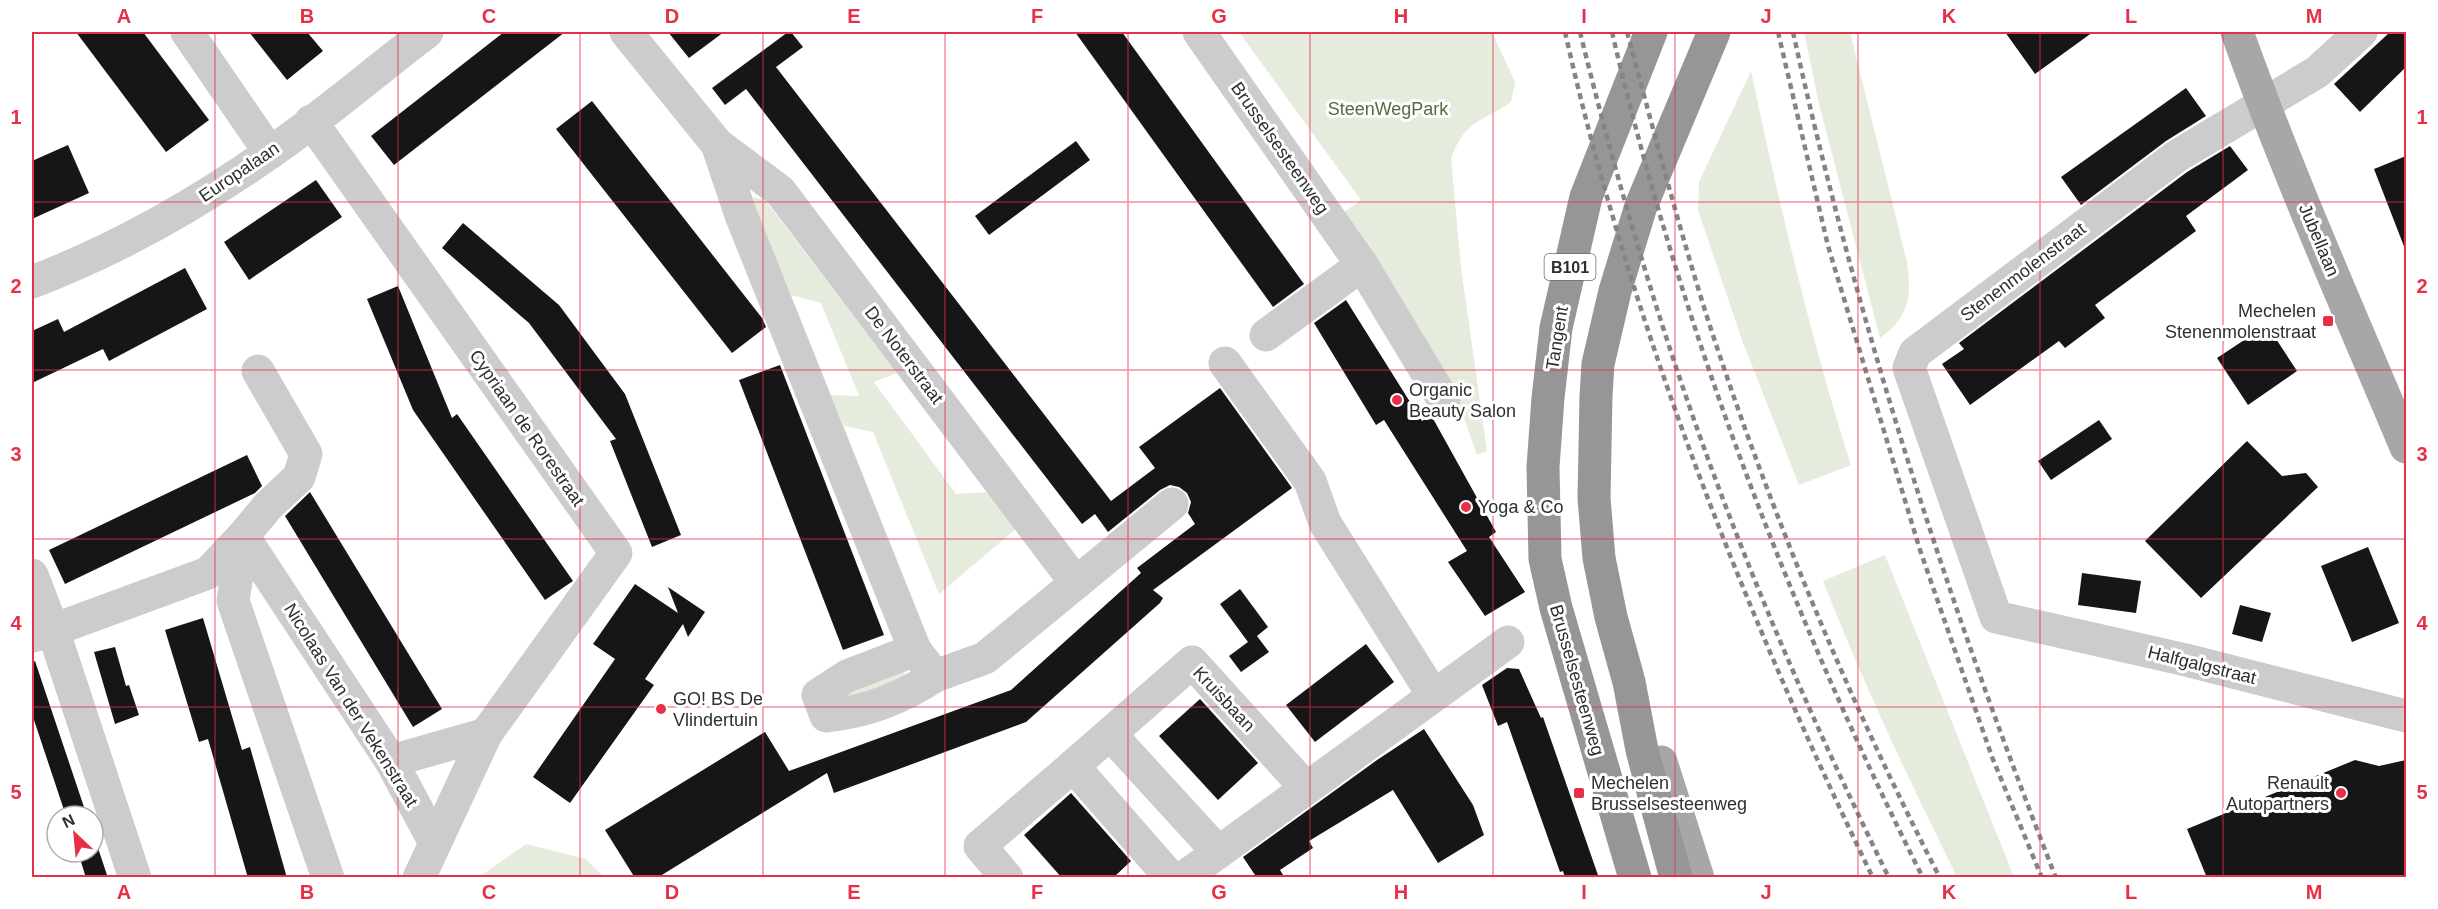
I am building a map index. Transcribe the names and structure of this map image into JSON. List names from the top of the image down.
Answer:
{
  "streets": {
    "highway": ["Brusselsesteenweg", "B101", "Tangent"],
    "main road": ["Jubellaan"],
    "street": [
      "Europalaan",
      "Stenenmolenstraat",
      "De Noterstraat",
      "Cypriaan de Rorestraat",
      "Halfgalgstraat",
      "Kruisbaan",
      "Nicolaas Van der Vekenstraat"
    ]
  },
  "crossings": [
    ["Brusselsesteenweg", "Tangent"],
    ["Europalaan", "Cypriaan de Rorestraat"],
    ["Jubellaan", "Stenenmolenstraat"],
    ["Stenenmolenstraat", "Halfgalgstraat"],
    ["Cypriaan de Rorestraat", "Nicolaas Van der Vekenstraat"]
  ],
  "parks": ["SteenWegPark"],
  "places": {
    "transit": ["Mechelen Stenenmolenstraat", "Mechelen Brusselsesteenweg"],
    "other": [
      "Organic Beauty Salon",
      "Yoga & Co",
      "GO! BS De Vlindertuin",
      "Renault Autopartners"
    ]
  },
  "north": "top left",
  "grid": {
    "columns": [
      "A",
      "B",
      "C",
      "D",
      "E",
      "F",
      "G",
      "H",
      "I",
      "J",
      "K",
      "L",
      "M"
    ],
    "rows": [
      "1",
      "2",
      "3",
      "4",
      "5"
    ]
  }
}
